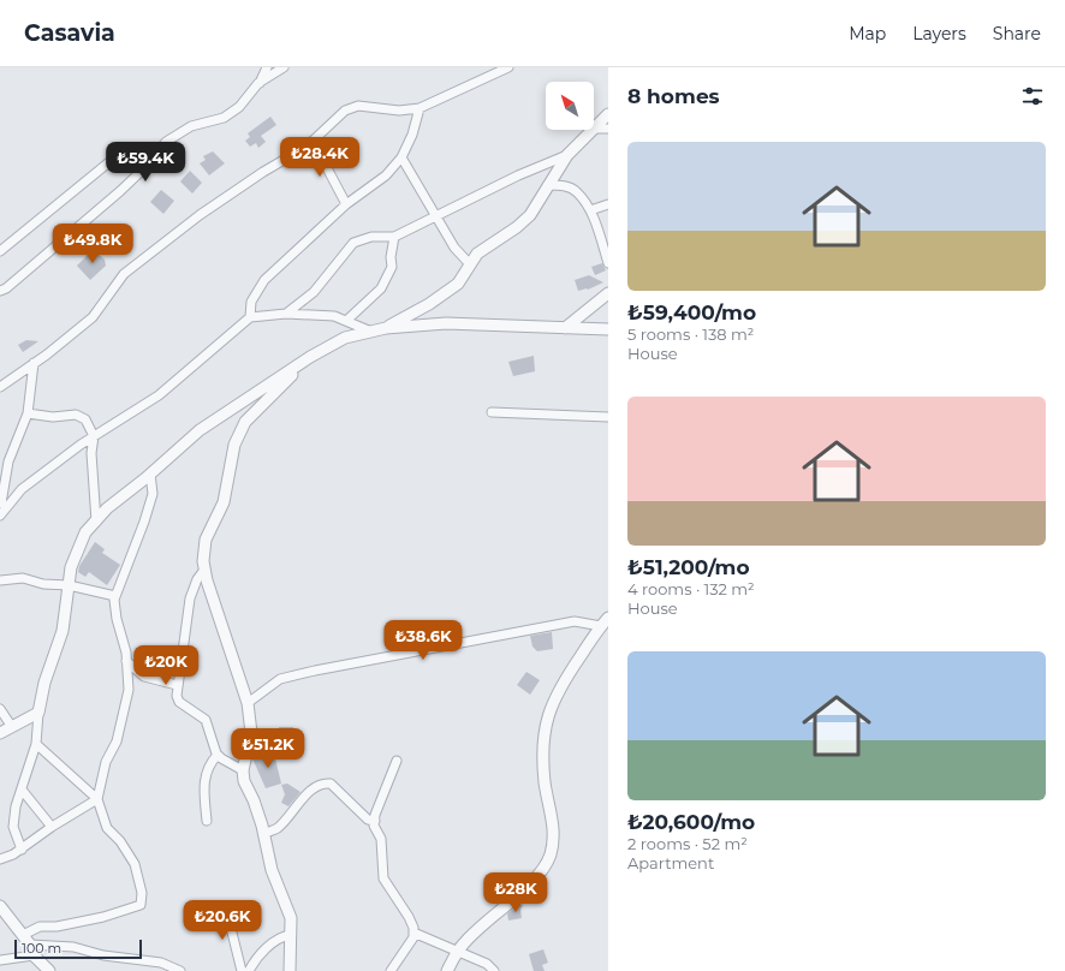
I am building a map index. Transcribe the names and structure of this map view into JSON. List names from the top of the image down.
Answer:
{
  "scale_bar": "100 m",
  "north": "top left",
  "page": {
    "header": "Casavia",
    "nav": ["Map", "Layers", "Share"],
    "heading": "8 homes",
    "list": [
      {
        "name": "₺59,400/mo",
        "note": "5 rooms · 138 m² · House"
      },
      {
        "name": "₺51,200/mo",
        "note": "4 rooms · 132 m² · House"
      },
      {
        "name": "₺20,600/mo",
        "note": "2 rooms · 52 m² · Apartment"
      }
    ],
    "price": [
      "₺28.4K",
      "₺59.4K",
      "₺49.8K",
      "₺38.6K",
      "₺20K",
      "₺51.2K",
      "₺28K",
      "₺20.6K"
    ],
    "scale": "100 m"
  }
}
